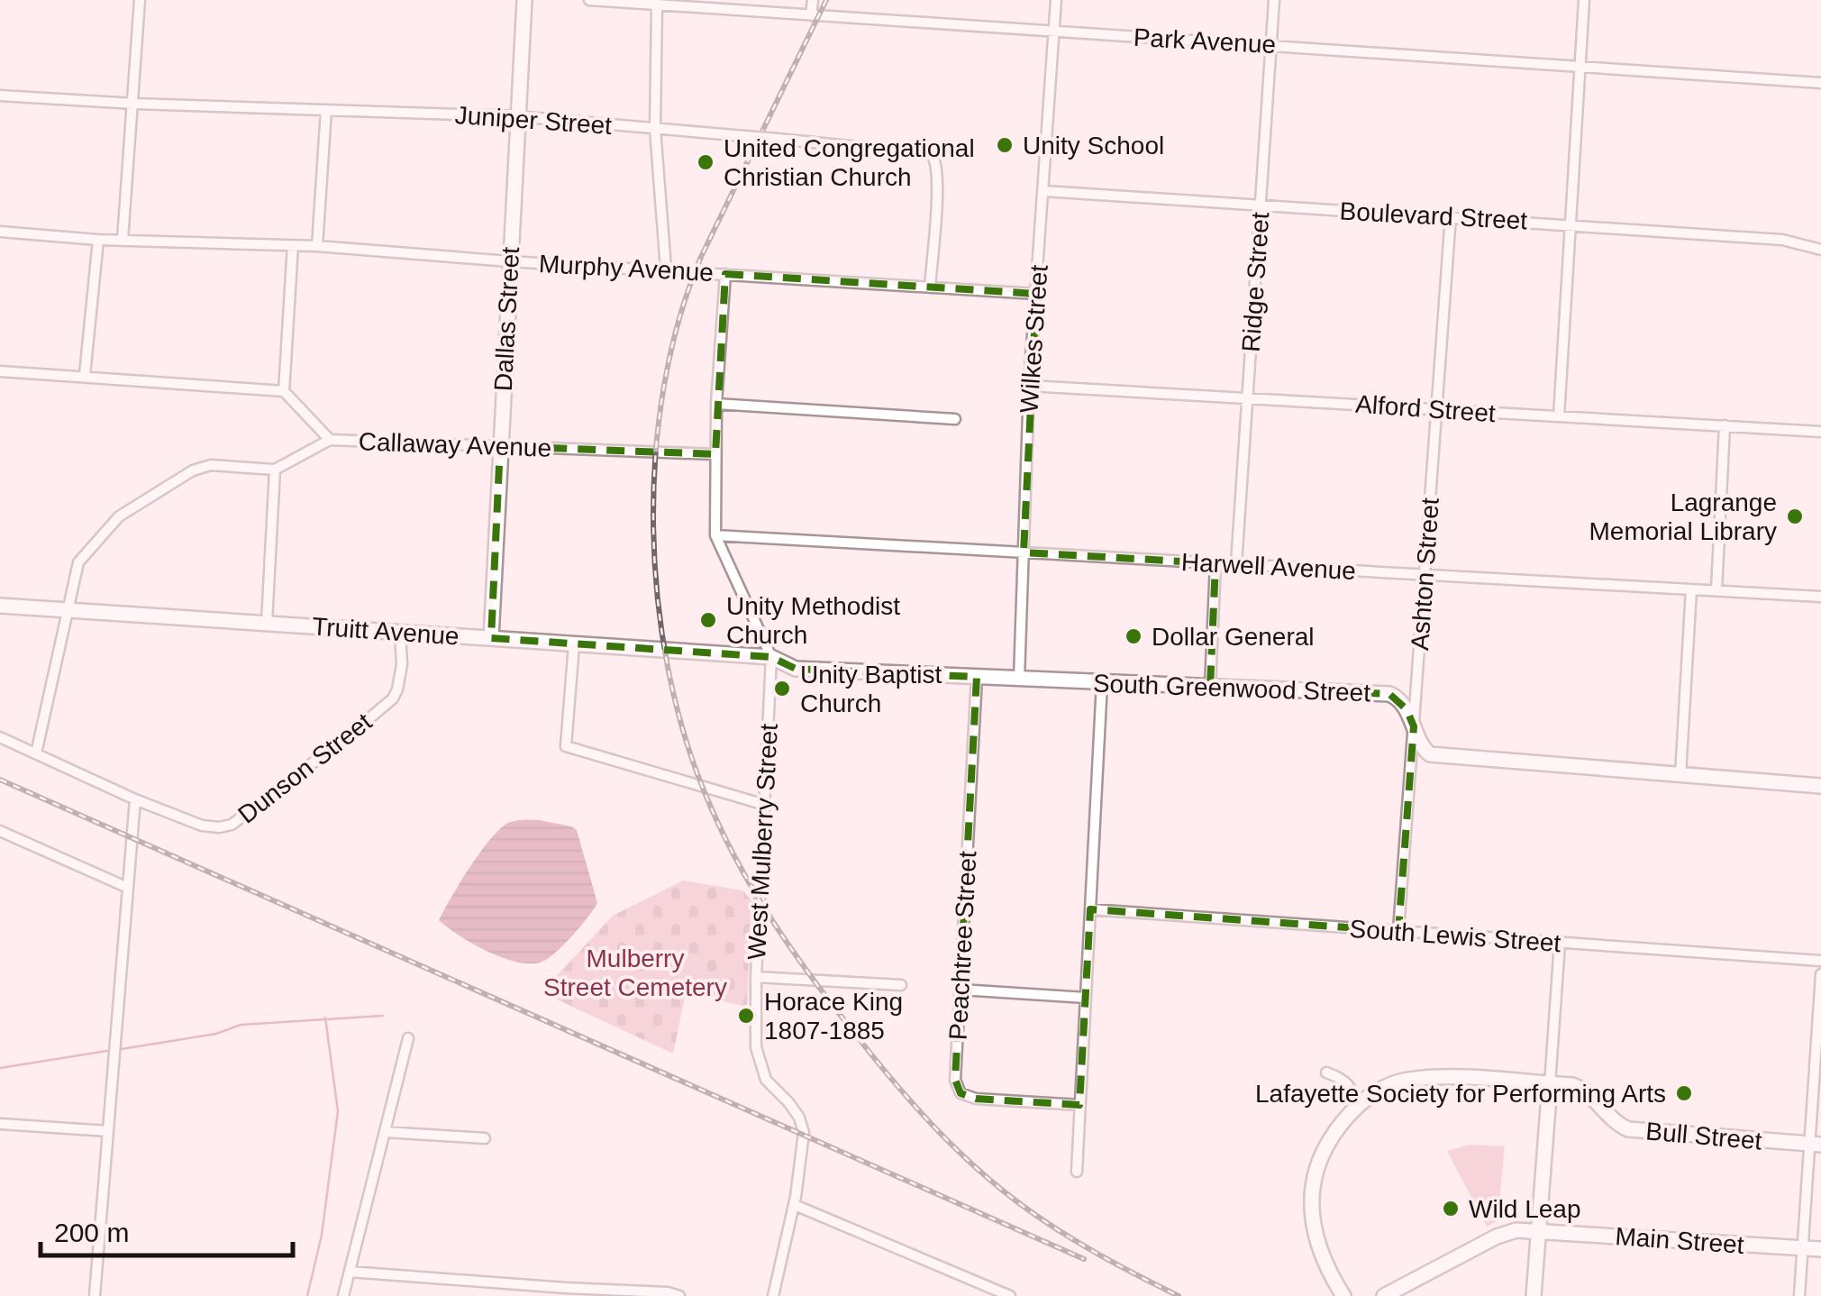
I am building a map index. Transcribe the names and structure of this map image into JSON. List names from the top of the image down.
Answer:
{
  "streets": {
    "street": [
      "Park Avenue",
      "Juniper Street",
      "Boulevard Street",
      "Murphy Avenue",
      "Ridge Street",
      "Dallas Street",
      "Wilkes Street",
      "Alford Street",
      "Callaway Avenue",
      "Harwell Avenue",
      "Ashton Street",
      "Truitt Avenue",
      "South Greenwood Street",
      "Dunson Street",
      "West Mulberry Street",
      "South Lewis Street",
      "Peachtree Street",
      "Bull Street",
      "Main Street"
    ]
  },
  "crossings": [
    ["Park Avenue", "Ridge Street"],
    ["Park Avenue", "Wilkes Street"],
    ["Juniper Street", "Murphy Avenue"],
    ["Juniper Street", "Dallas Street"],
    ["Boulevard Street", "Ridge Street"],
    ["Boulevard Street", "Wilkes Street"],
    ["Boulevard Street", "Ashton Street"],
    ["Murphy Avenue", "Dallas Street"],
    ["Murphy Avenue", "Wilkes Street"],
    ["Murphy Avenue", "West Mulberry Street"],
    ["Ridge Street", "Alford Street"],
    ["Ridge Street", "Harwell Avenue"],
    ["Dallas Street", "Callaway Avenue"],
    ["Dallas Street", "Truitt Avenue"],
    ["Wilkes Street", "Alford Street"],
    ["Wilkes Street", "Harwell Avenue"],
    ["Wilkes Street", "South Greenwood Street"],
    ["Alford Street", "Ashton Street"],
    ["Callaway Avenue", "West Mulberry Street"],
    ["Harwell Avenue", "Ashton Street"],
    ["Harwell Avenue", "West Mulberry Street"],
    ["Ashton Street", "South Greenwood Street"],
    ["Ashton Street", "South Lewis Street"],
    ["Truitt Avenue", "South Greenwood Street"],
    ["Truitt Avenue", "Dunson Street"],
    ["Truitt Avenue", "West Mulberry Street"],
    ["South Greenwood Street", "West Mulberry Street"],
    ["South Greenwood Street", "Peachtree Street"]
  ],
  "parks": ["Mulberry Street Cemetery"],
  "places": [
    "Unity School",
    "United Congregational Christian Church",
    "Lagrange Memorial Library",
    "Unity Methodist Church",
    "Dollar General",
    "Unity Baptist Church",
    "Horace King 1807-1885",
    "Lafayette Society for Performing Arts",
    "Wild Leap"
  ],
  "scale_bar": "200 m"
}
